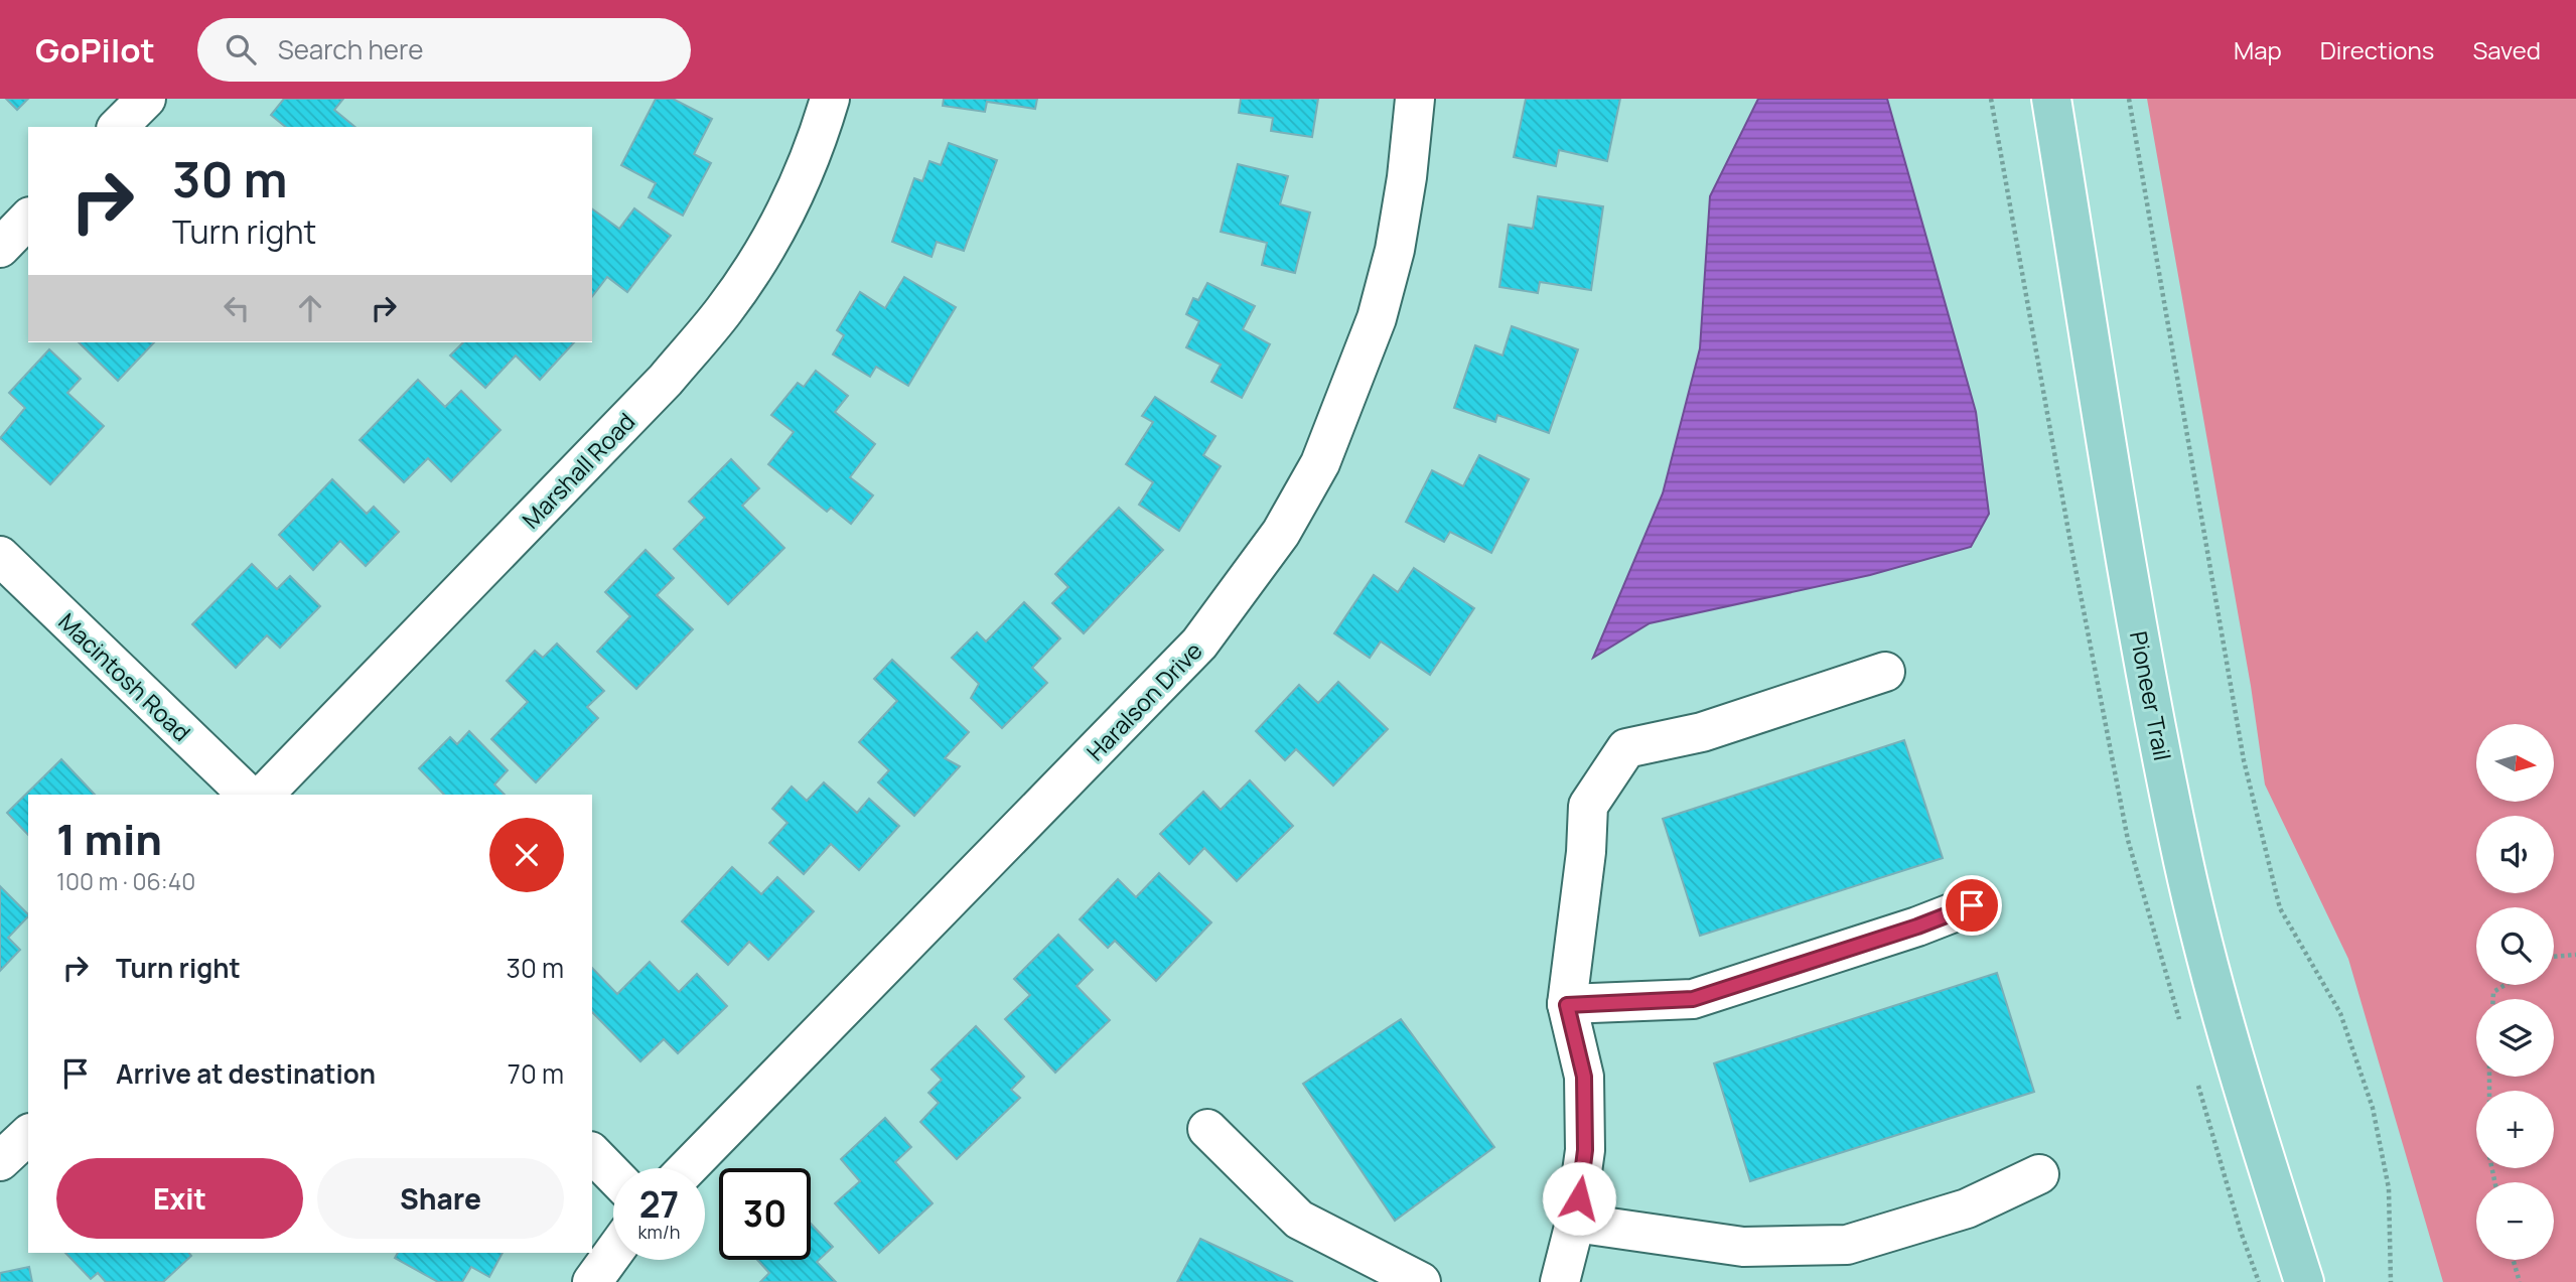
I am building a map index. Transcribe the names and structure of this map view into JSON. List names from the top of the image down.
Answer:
{
  "streets": {
    "main road": ["Pioneer Trail"],
    "street": ["Marshall Road", "Macintosh Road", "Haralson Drive"]
  },
  "north": "right",
  "page": {
    "header": "GoPilot",
    "search": "Search here",
    "nav": ["Map", "Directions", "Saved"],
    "turn": ["30 m", "Turn right"],
    "map_buttons": ["+", "−"],
    "heading": ["1 min", "100 m · 06:40"],
    "list": [
      {
        "name": "Turn right",
        "value": "30 m"
      },
      {
        "name": "Arrive at destination",
        "value": "70 m"
      }
    ],
    "buttons": ["Exit", "Share"],
    "speed": "27 km/h",
    "limit": "30"
  }
}
